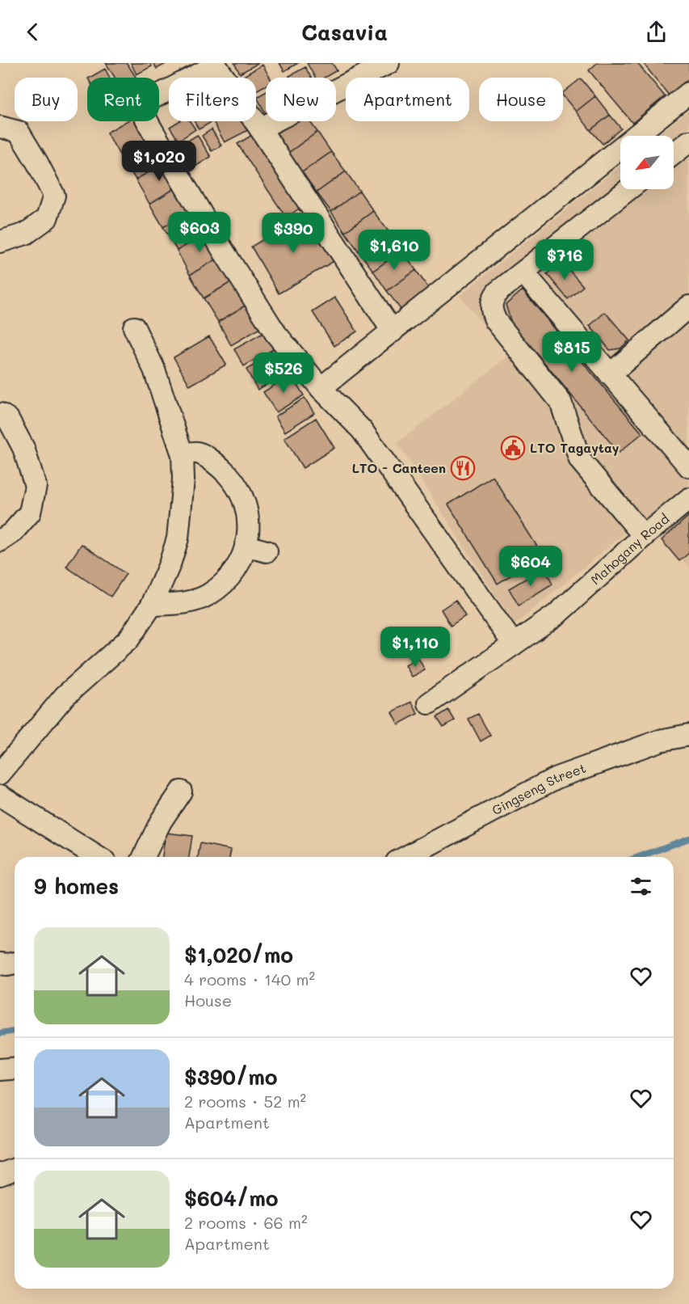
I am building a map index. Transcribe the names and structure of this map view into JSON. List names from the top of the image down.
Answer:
{
  "streets": {
    "street": ["Mahogany Road", "Gingseng Street"]
  },
  "places": {
    "public building": ["LTO Tagaytay"],
    "restaurant": ["LTO - Canteen"]
  },
  "north": "bottom left",
  "page": {
    "header": "Casavia",
    "chip": [
      "Buy",
      "Rent",
      "Filters",
      "New",
      "Apartment",
      "House"
    ],
    "price": [
      "$1,020",
      "$603",
      "$390",
      "$1,610",
      "$716",
      "$815",
      "$526",
      "$604",
      "$1,110"
    ],
    "heading": "9 homes",
    "list": [
      {
        "name": "$1,020/mo",
        "note": "4 rooms · 140 m² · House"
      },
      {
        "name": "$390/mo",
        "note": "2 rooms · 52 m² · Apartment"
      },
      {
        "name": "$604/mo",
        "note": "2 rooms · 66 m² · Apartment"
      }
    ]
  }
}
